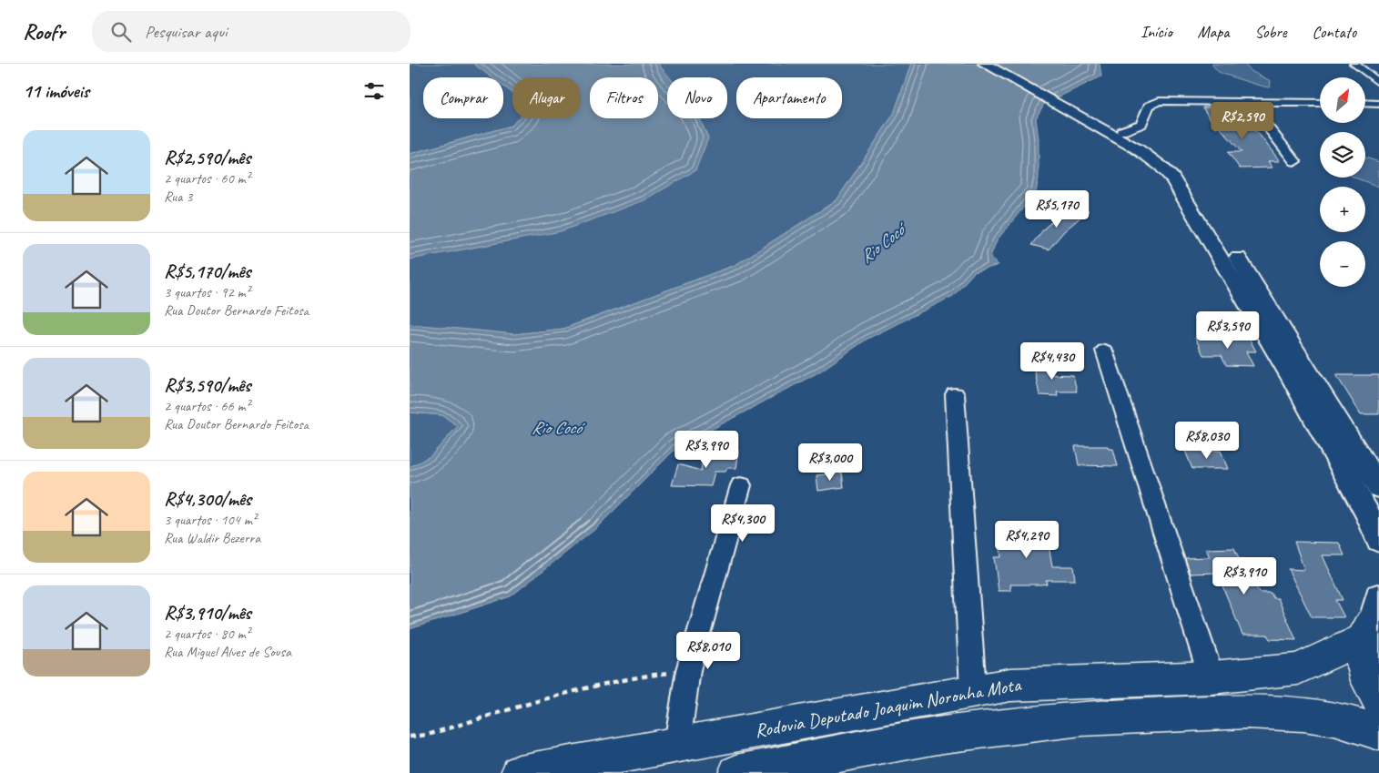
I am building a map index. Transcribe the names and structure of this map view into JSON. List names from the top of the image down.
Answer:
{
  "streets": {
    "highway": ["Rodovia Deputado Joaquim Noronha Mota"]
  },
  "water": ["Rio Cocó"],
  "north": "top right",
  "page": {
    "header": "Roofr",
    "search": "Pesquisar aqui",
    "nav": [
      "Início",
      "Mapa",
      "Sobre",
      "Contato"
    ],
    "heading": "11 imóveis",
    "map_buttons": ["+", "−"],
    "chip": [
      "Comprar",
      "Alugar",
      "Filtros",
      "Novo",
      "Apartamento"
    ],
    "price": [
      "R$2,590",
      "R$5,170",
      "R$3,590",
      "R$4,430",
      "R$8,030",
      "R$3,990",
      "R$3,000",
      "R$4,300",
      "R$4,290",
      "R$3,910",
      "R$8,010"
    ],
    "list": [
      {
        "name": "R$2,590/mês",
        "note": "2 quartos · 60 m² · Rua 3"
      },
      {
        "name": "R$5,170/mês",
        "note": "3 quartos · 92 m² · Rua Doutor Bernardo Feitosa"
      },
      {
        "name": "R$3,590/mês",
        "note": "2 quartos · 66 m² · Rua Doutor Bernardo Feitosa"
      },
      {
        "name": "R$4,300/mês",
        "note": "3 quartos · 104 m² · Rua Waldir Bezerra"
      },
      {
        "name": "R$3,910/mês",
        "note": "2 quartos · 80 m² · Rua Miguel Alves de Sousa"
      }
    ]
  }
}
